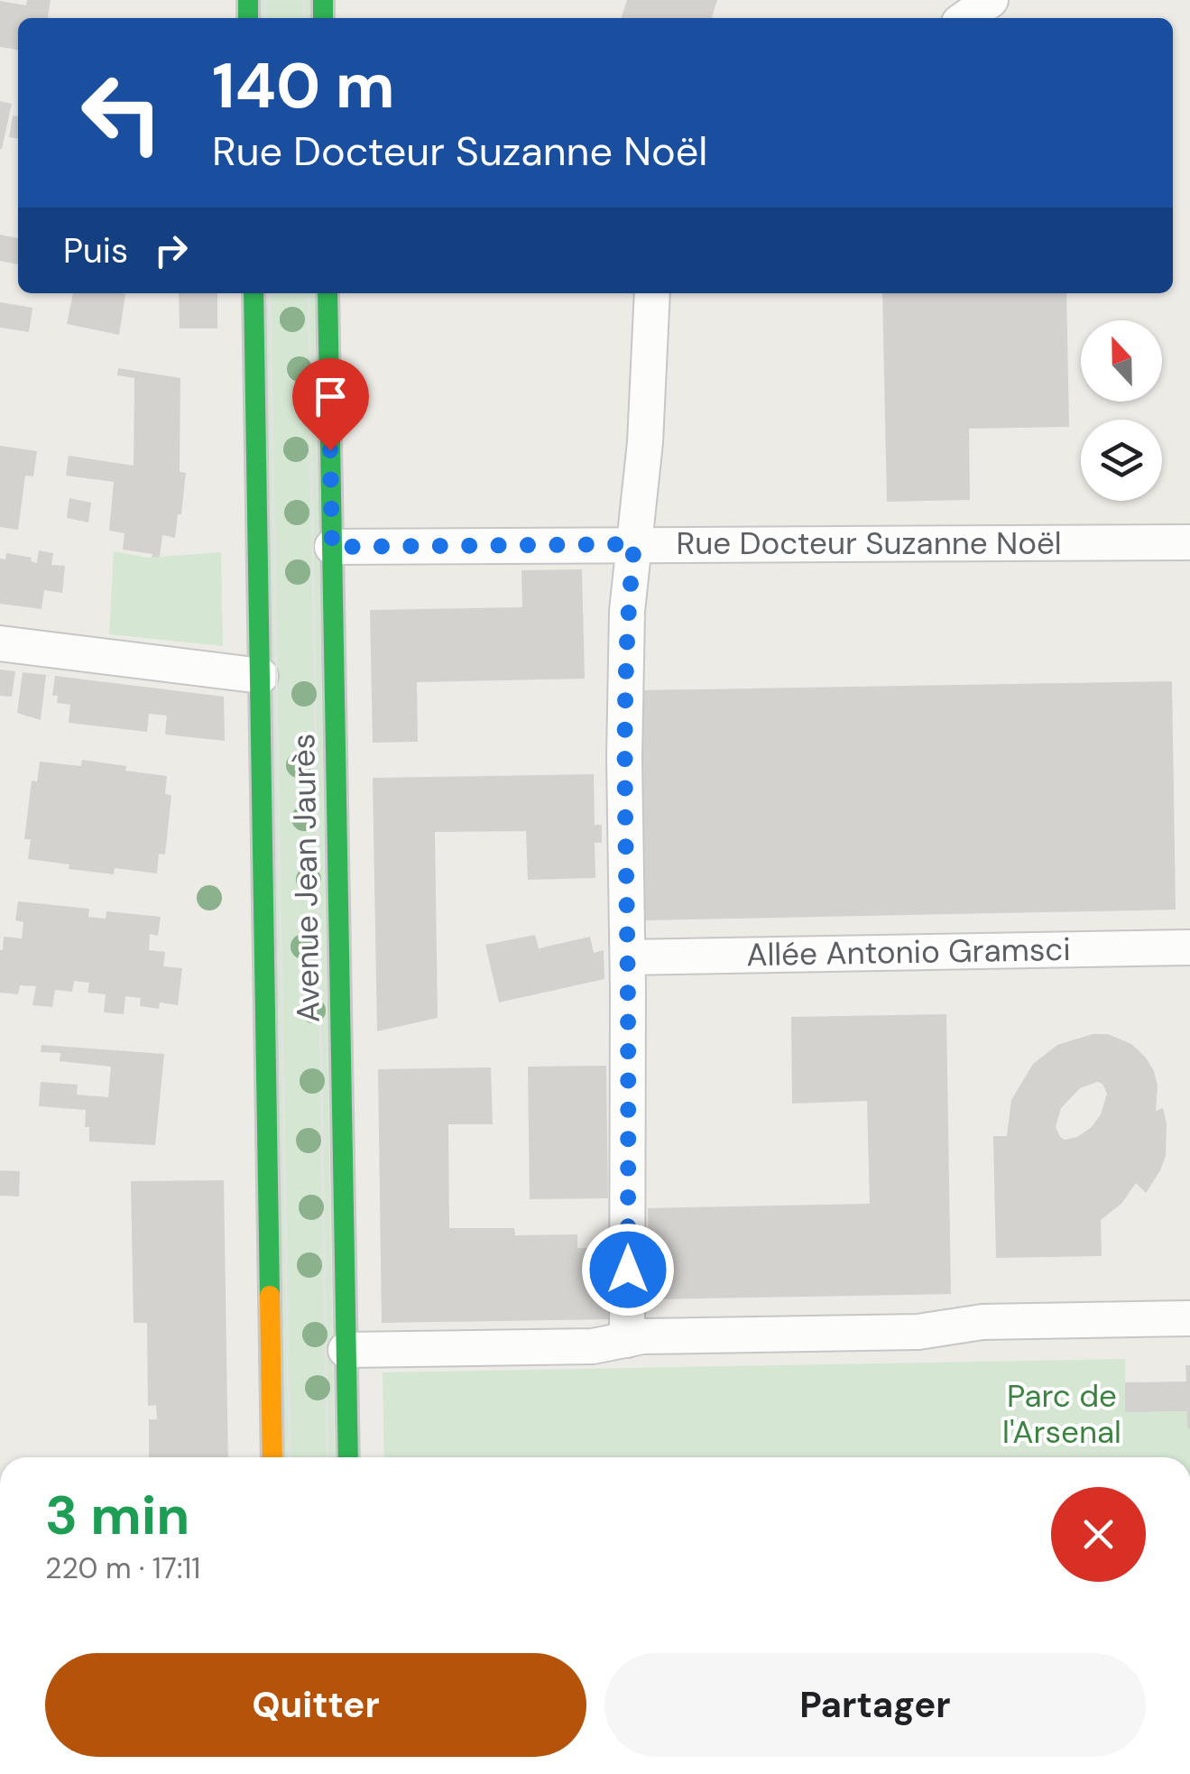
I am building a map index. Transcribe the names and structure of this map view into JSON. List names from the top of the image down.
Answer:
{
  "streets": {
    "main road": ["Avenue Jean Jaurès"],
    "street": ["Rue Docteur Suzanne Noël", "Allée Antonio Gramsci"]
  },
  "crossings": [
    ["Rue Docteur Suzanne Noël", "Avenue Jean Jaurès"]
  ],
  "parks": ["Parc de l'Arsenal"],
  "north": "top",
  "page": {
    "turn": ["140 m", "Rue Docteur Suzanne Noël"],
    "then": "Puis",
    "heading": ["3 min", "220 m · 17:11"],
    "buttons": ["Quitter", "Partager"]
  }
}
